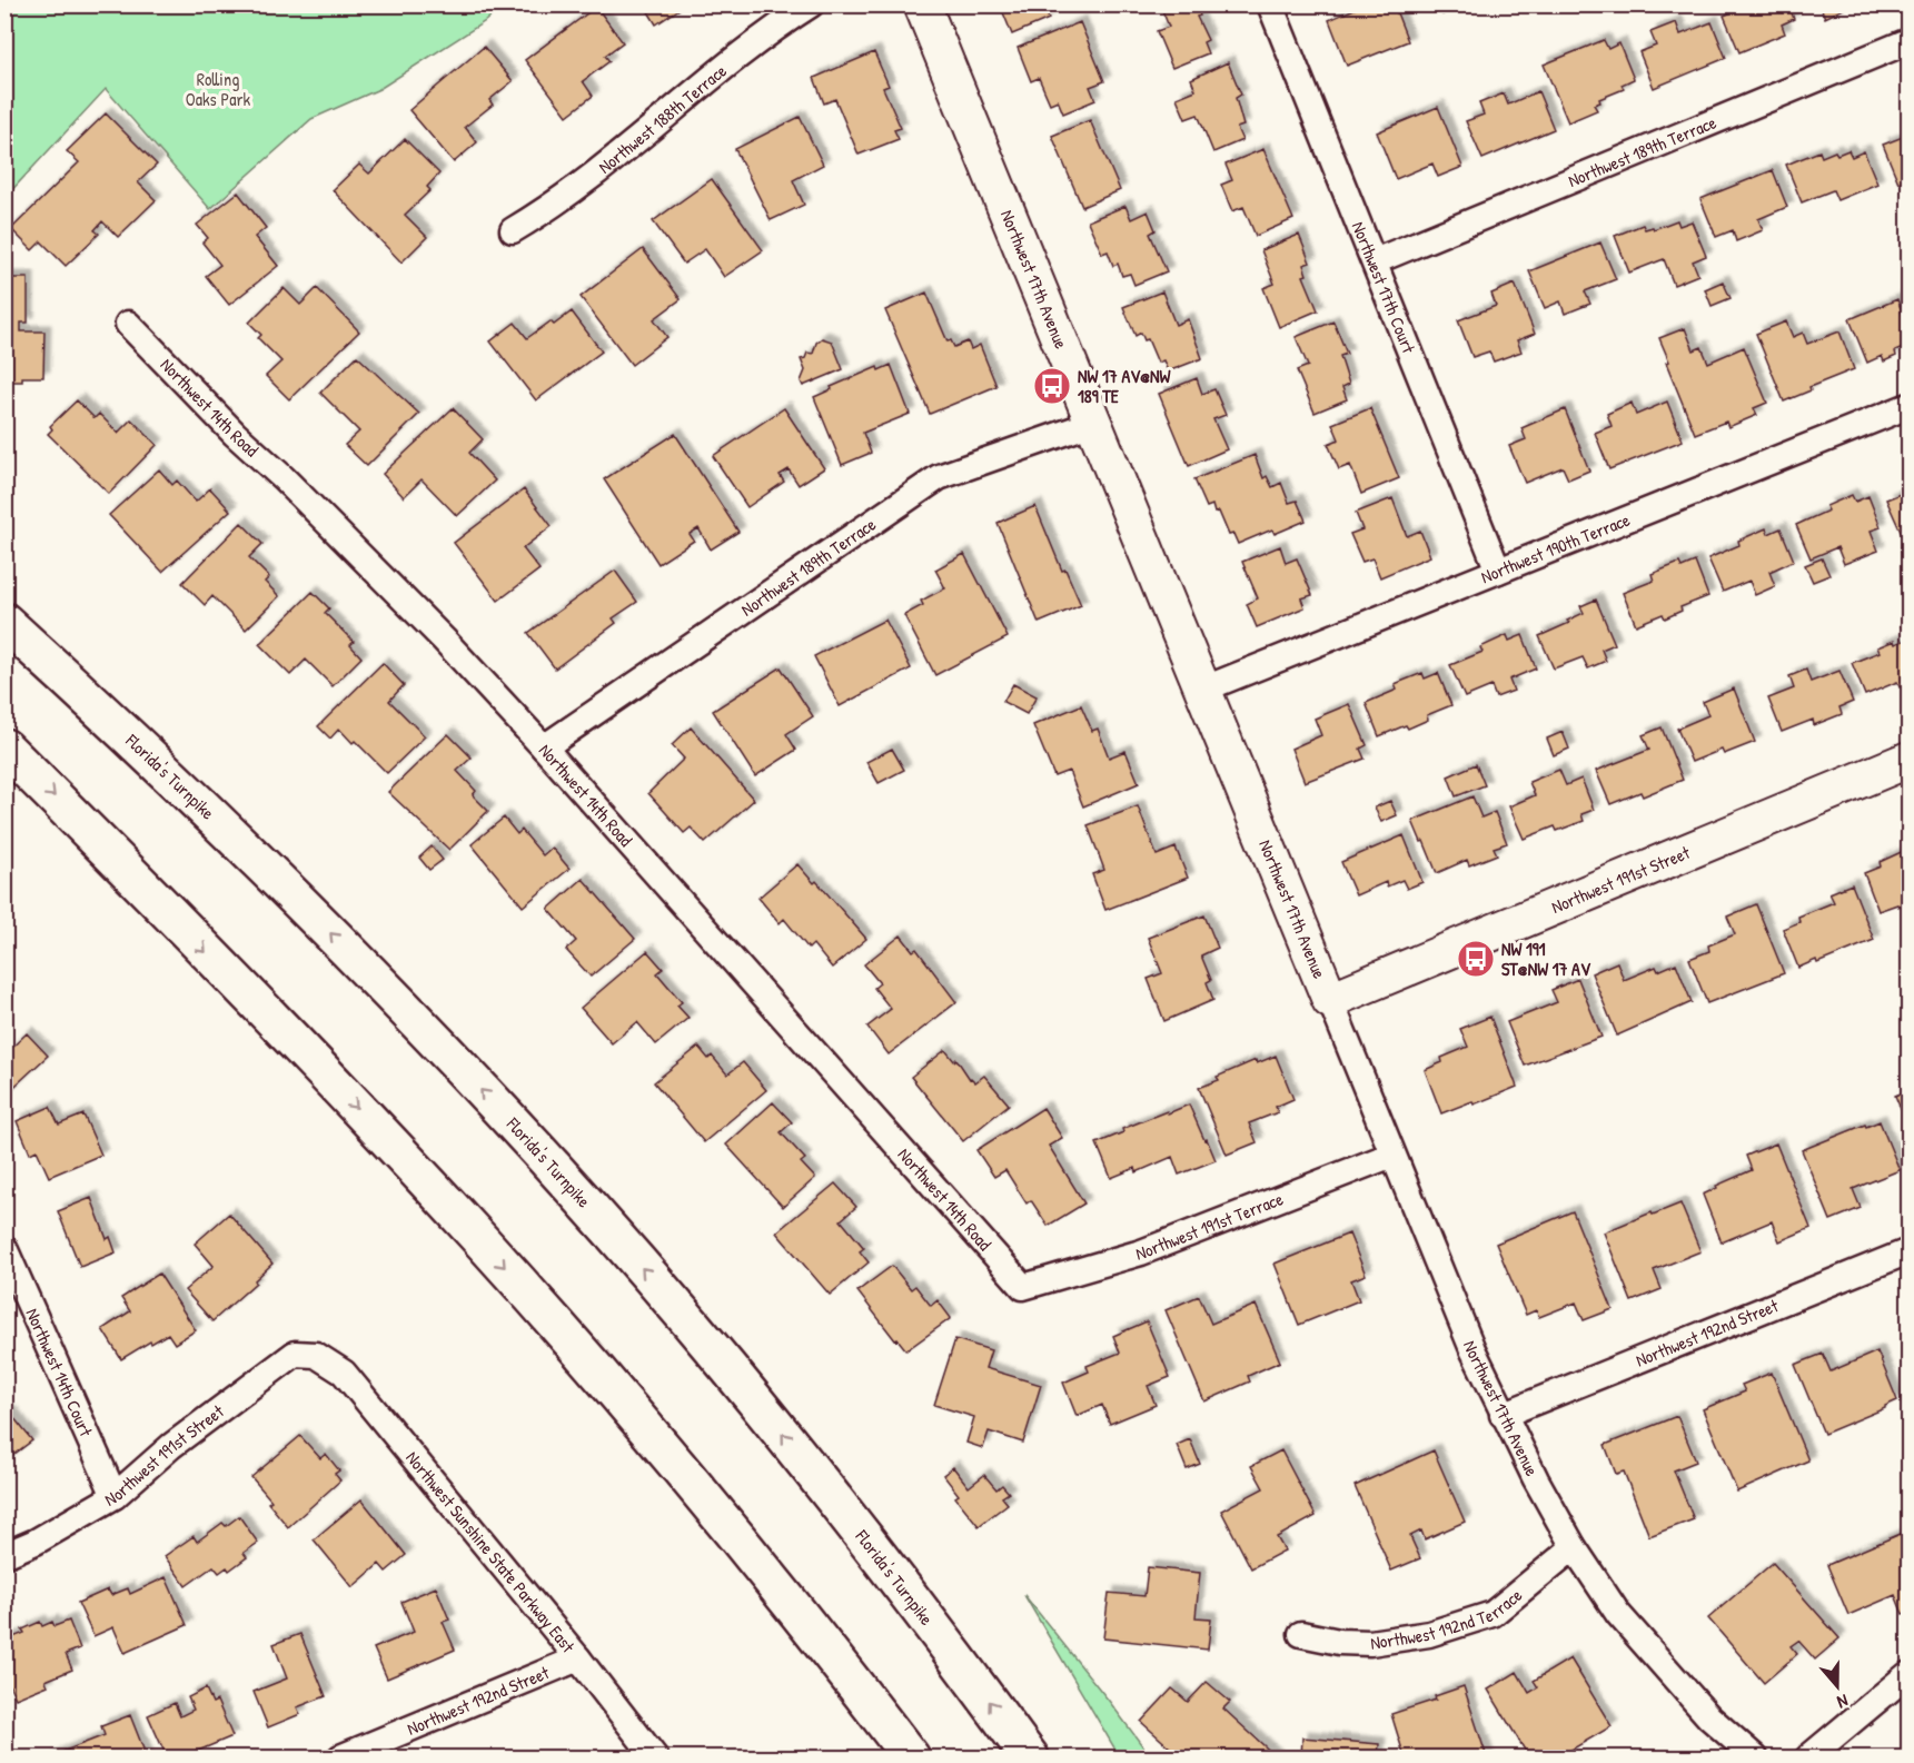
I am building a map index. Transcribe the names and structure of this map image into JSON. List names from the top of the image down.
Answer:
{
  "streets": {
    "highway": ["Florida's Turnpike"],
    "street": [
      "Northwest 188th Terrace",
      "Northwest 189th Terrace",
      "Northwest 17th Avenue",
      "Northwest 17th Court",
      "Northwest 14th Road",
      "Northwest 190th Terrace",
      "Northwest 191st Street",
      "Northwest 191st Terrace",
      "Northwest 192nd Street",
      "Northwest 14th Court",
      "Northwest Sunshine State Parkway East",
      "Northwest 192nd Terrace"
    ]
  },
  "crossings": [
    ["Northwest 189th Terrace", "Northwest 17th Avenue"],
    ["Northwest 189th Terrace", "Northwest 17th Court"],
    ["Northwest 189th Terrace", "Northwest 14th Road"],
    ["Northwest 17th Avenue", "Northwest 190th Terrace"],
    ["Northwest 17th Avenue", "Northwest 191st Street"],
    ["Northwest 17th Avenue", "Northwest 191st Terrace"],
    ["Northwest 17th Avenue", "Northwest 192nd Street"],
    ["Northwest 17th Avenue", "Northwest 192nd Terrace"],
    ["Northwest 17th Court", "Northwest 190th Terrace"],
    ["Northwest 14th Road", "Northwest 191st Terrace"],
    ["Northwest 191st Street", "Northwest 14th Court"],
    ["Northwest 191st Street", "Northwest Sunshine State Parkway East"],
    ["Northwest 192nd Street", "Northwest Sunshine State Parkway East"]
  ],
  "parks": ["Rolling Oaks Park"],
  "places": {
    "bus stop": ["NW 17 AV@NW 189 TE", "NW 191 ST@NW 17 AV"]
  },
  "north": "bottom"
}
